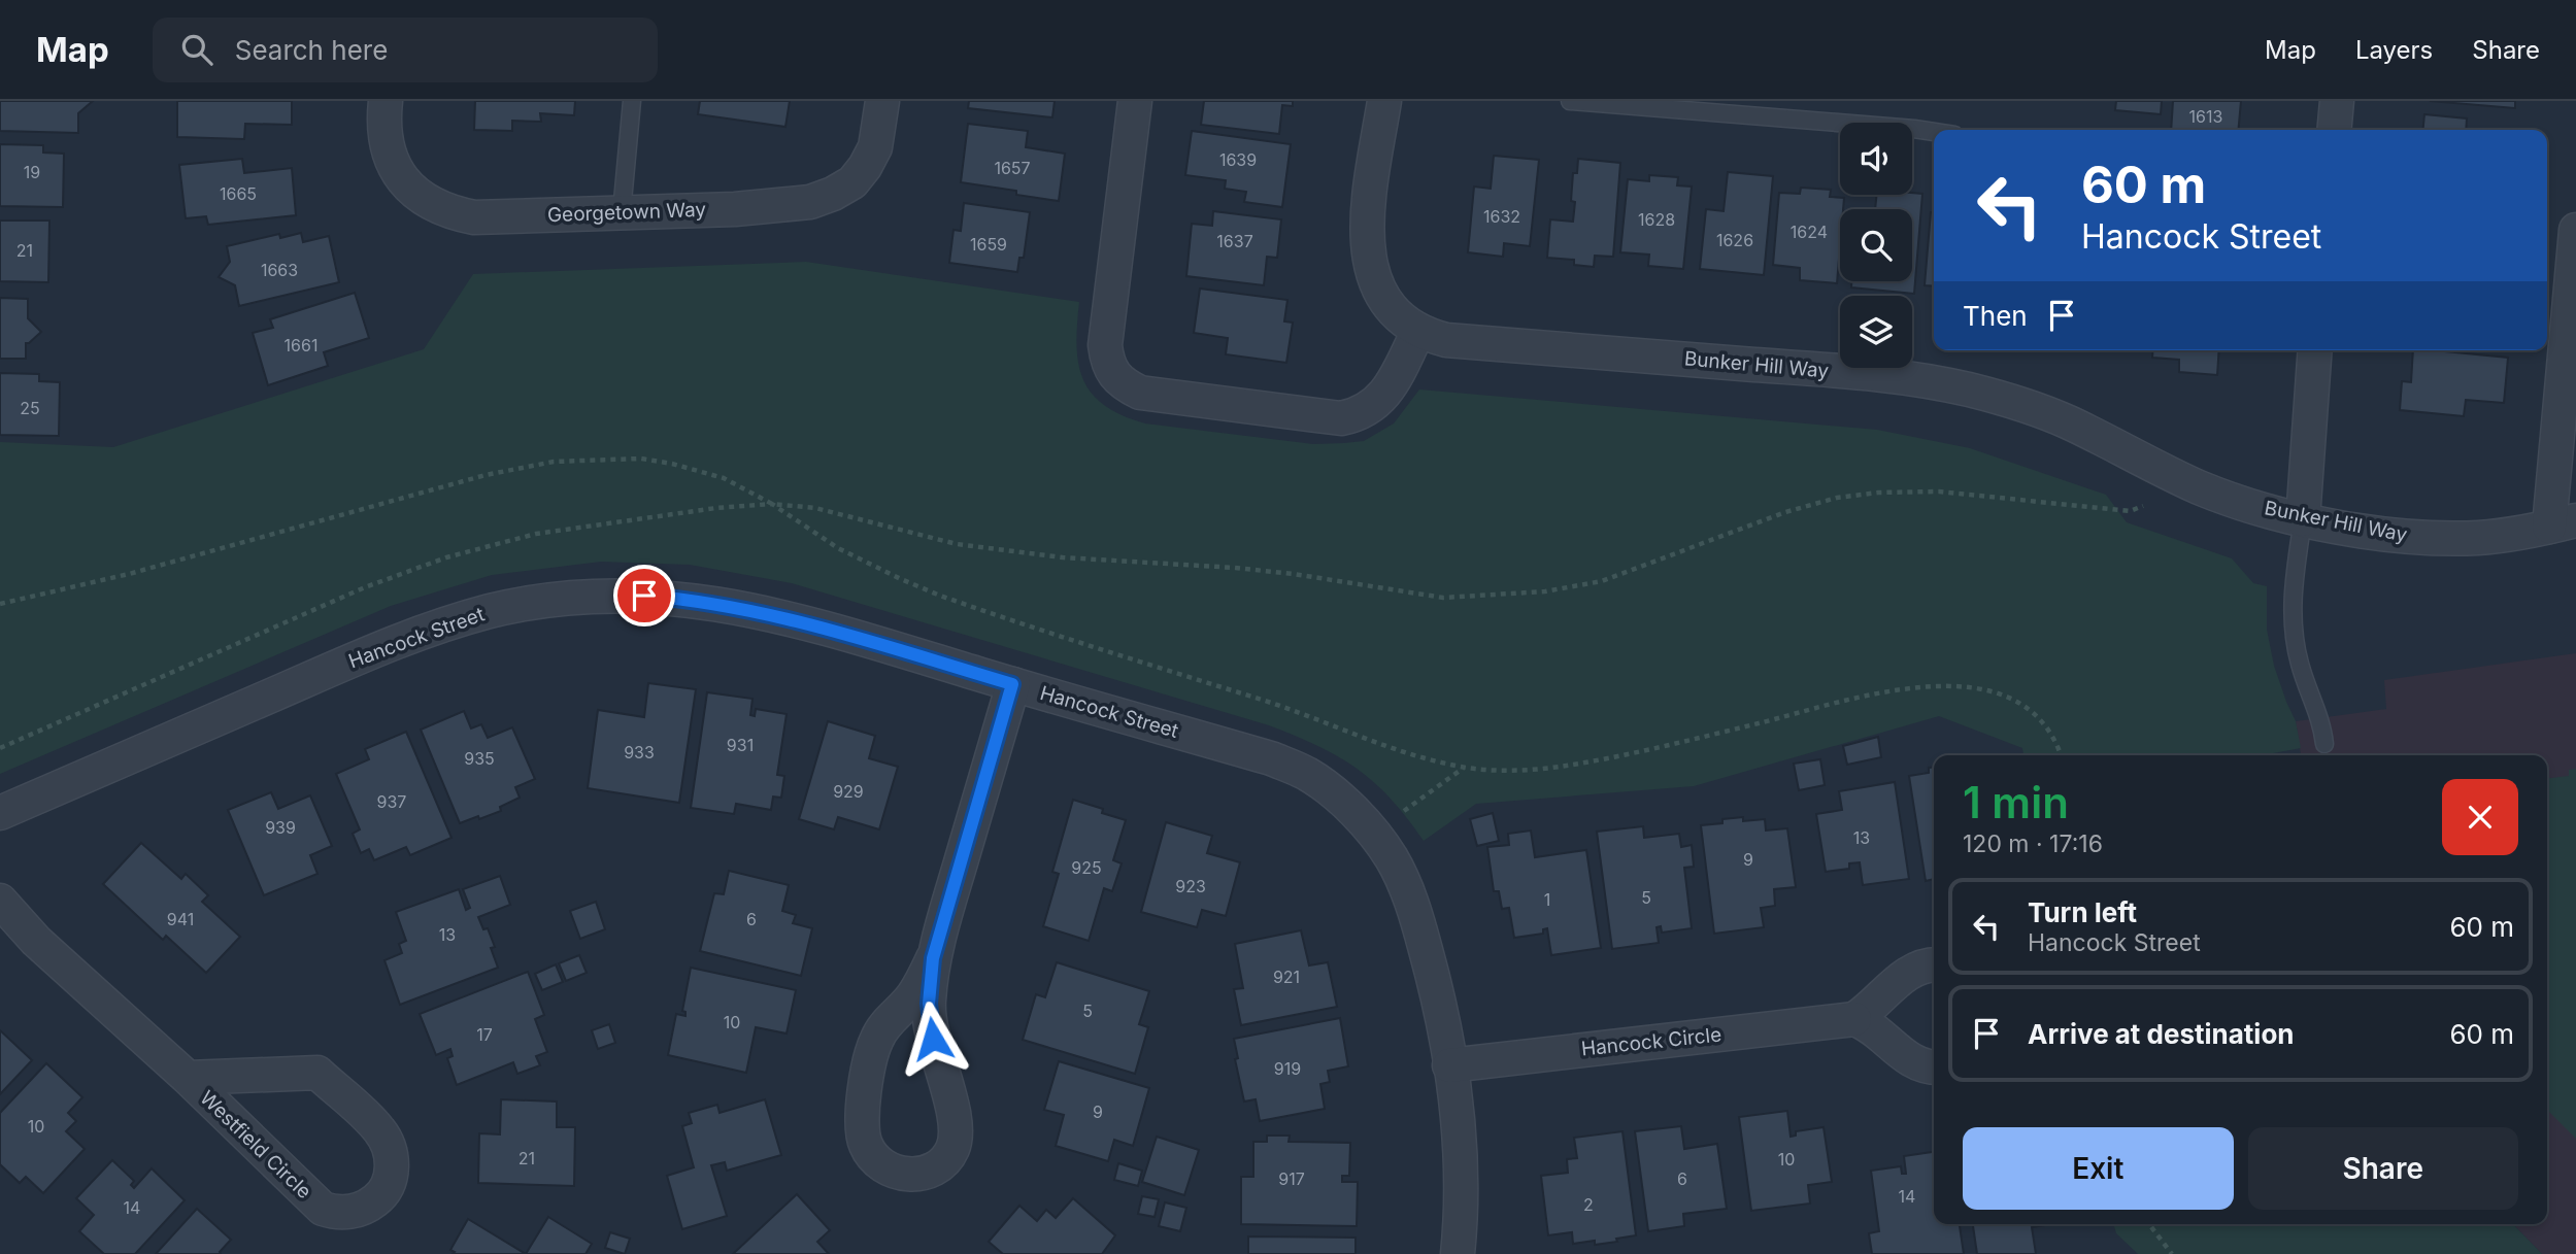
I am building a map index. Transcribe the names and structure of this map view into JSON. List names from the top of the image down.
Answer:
{
  "streets": {
    "street": [
      "Georgetown Way",
      "Bunker Hill Way",
      "Hancock Street",
      "Hancock Circle",
      "Westfield Circle"
    ]
  },
  "crossings": [
    ["Hancock Street", "Hancock Circle"]
  ],
  "house_numbers": [
    "1613",
    "1639",
    "1657",
    "19",
    "1665",
    "1632",
    "1628",
    "1624",
    "1626",
    "1637",
    "1659",
    "21",
    "1663",
    "1661",
    "25",
    "931",
    "933",
    "935",
    "929",
    "937",
    "939",
    "13",
    "9",
    "925",
    "923",
    "5",
    "1",
    "941",
    "6",
    "13",
    "921",
    "5",
    "10",
    "17",
    "919",
    "9",
    "10",
    "21",
    "10",
    "917",
    "6",
    "14",
    "2",
    "14"
  ],
  "page": {
    "header": "Map",
    "search": "Search here",
    "nav": ["Map", "Layers", "Share"],
    "turn": ["60 m", "Hancock Street"],
    "then": "Then",
    "heading": ["1 min", "120 m · 17:16"],
    "list": [
      {
        "name": "Turn left",
        "note": "Hancock Street",
        "value": "60 m"
      },
      {
        "name": "Arrive at destination",
        "value": "60 m"
      }
    ],
    "buttons": ["Exit", "Share"]
  }
}
